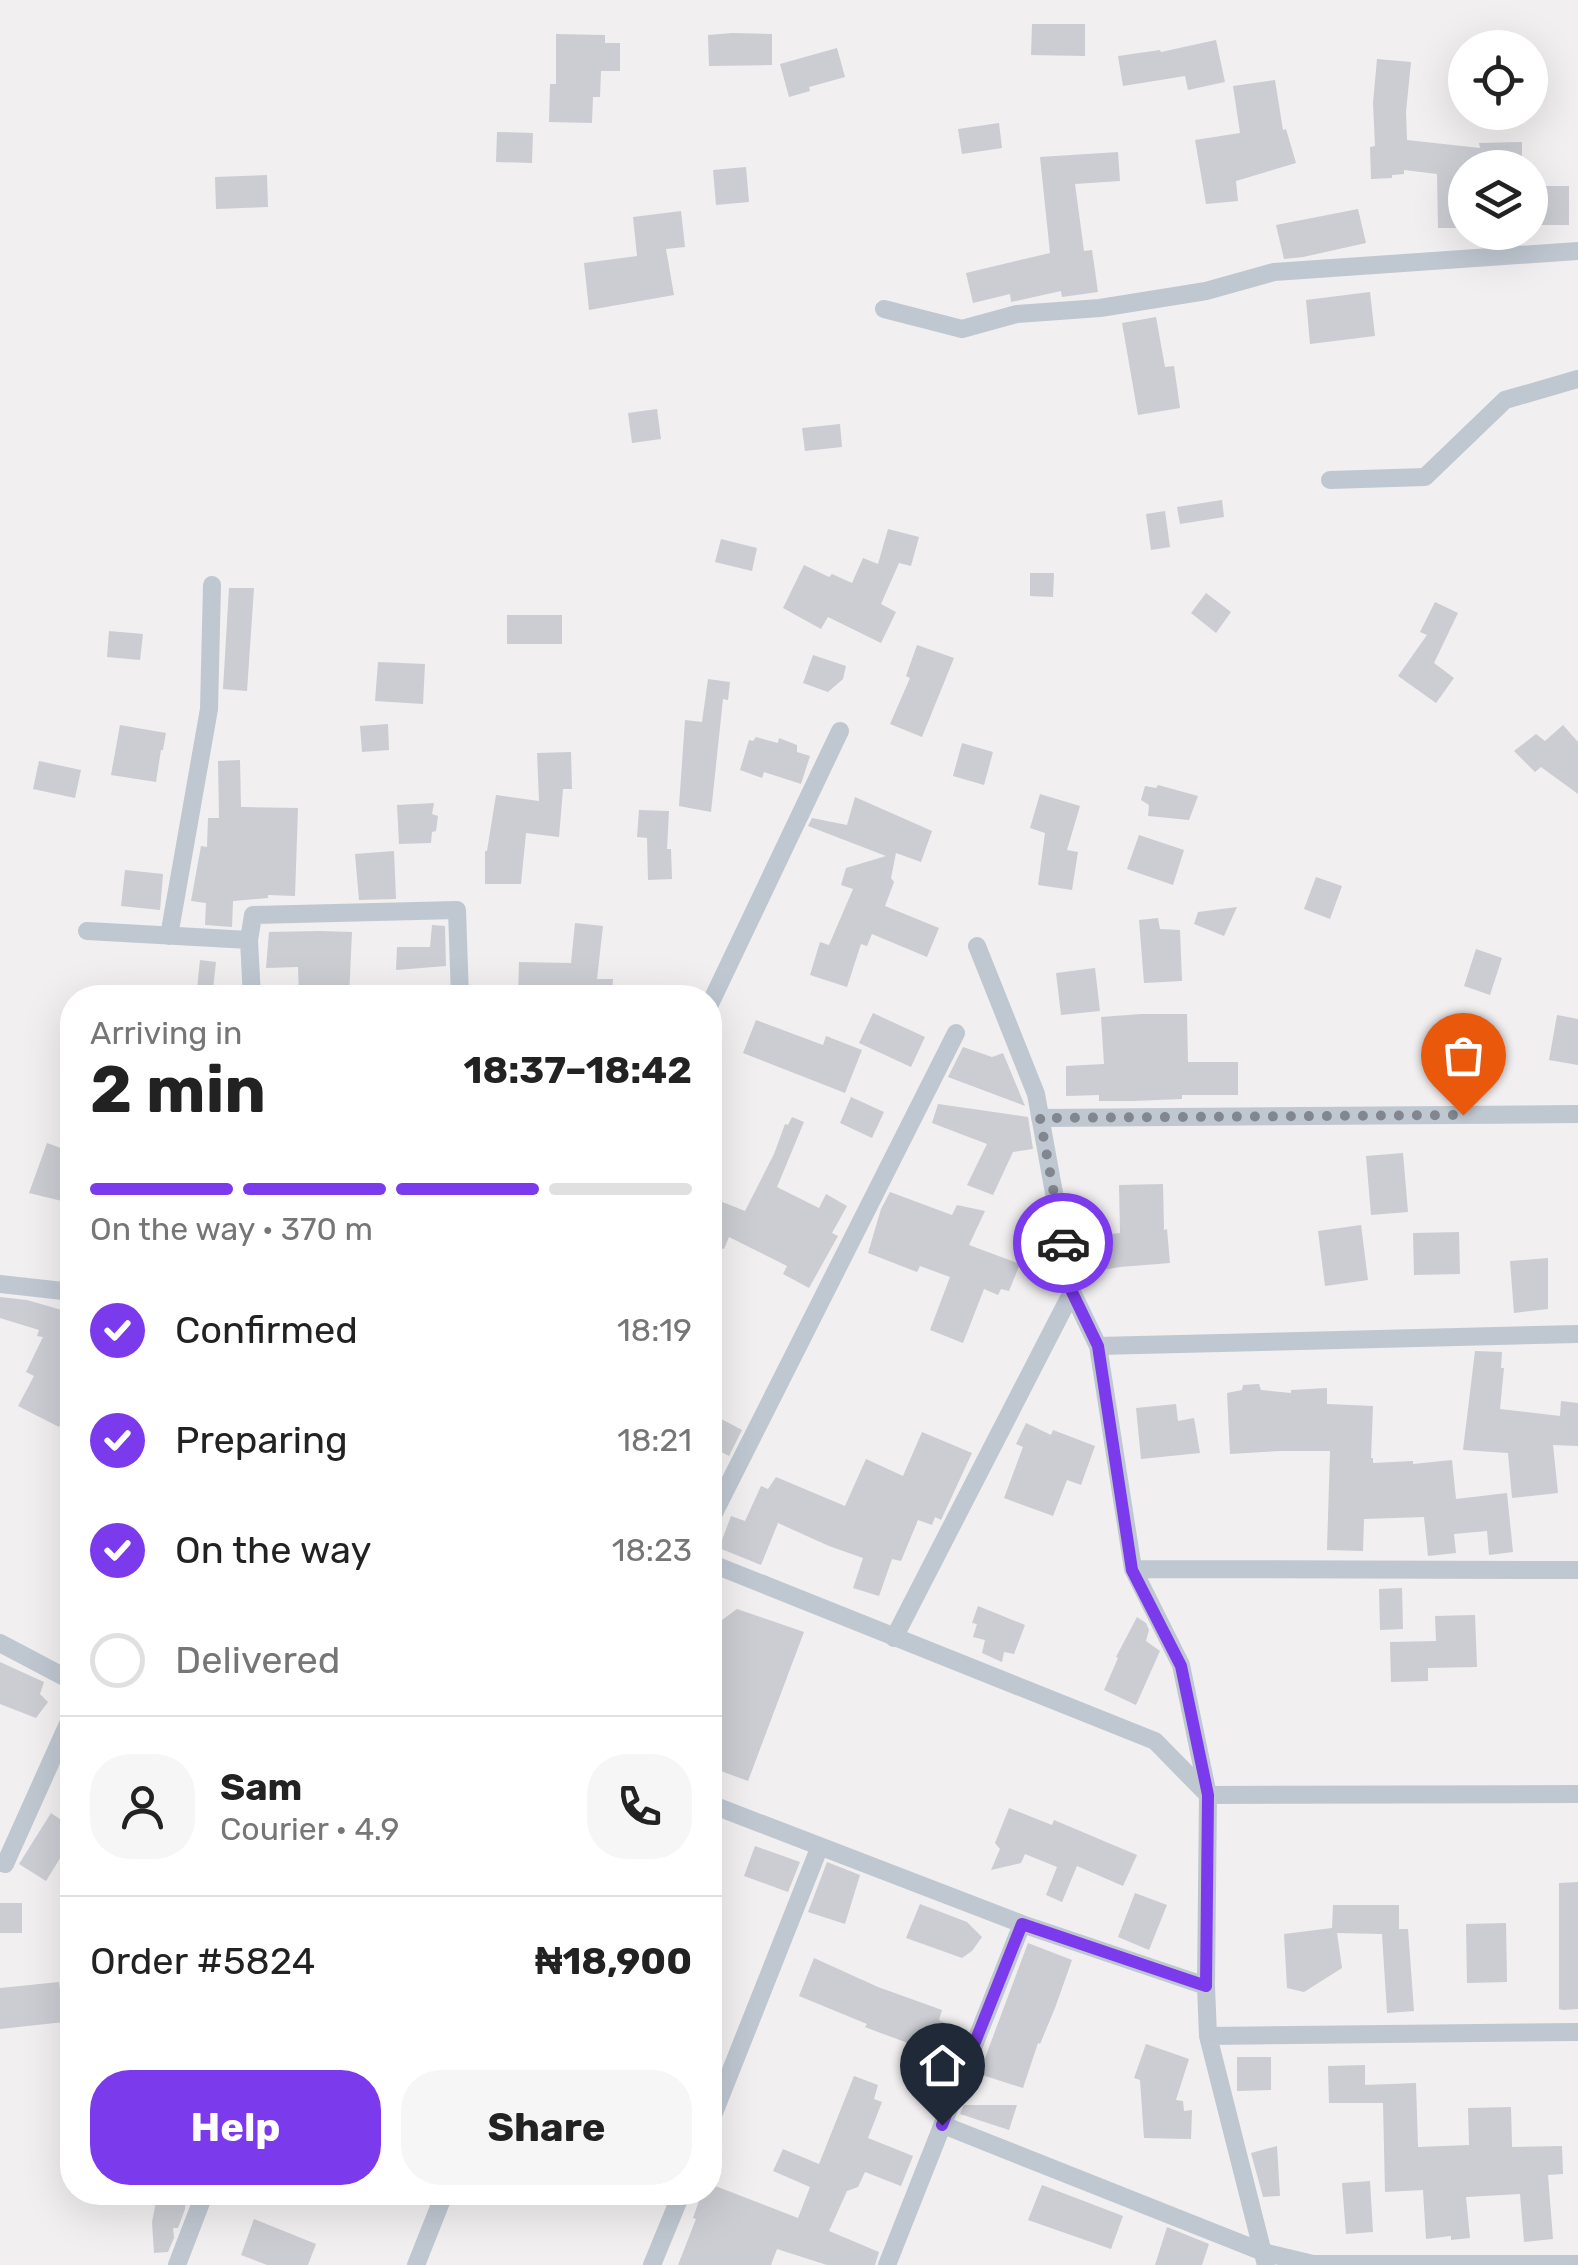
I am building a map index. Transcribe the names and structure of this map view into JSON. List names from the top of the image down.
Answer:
{
  "page": {
    "heading": ["2 min", "Arriving in", "18:37–18:42"],
    "panel": [
      "Sam",
      "Courier · 4.9",
      "Order #5824",
      "₦18,900"
    ],
    "bar": "On the way · 370 m",
    "list": [
      ["Confirmed", "18:19"],
      ["Preparing", "18:21"],
      ["On the way", "18:23"],
      "Delivered"
    ],
    "buttons": ["Help", "Share"]
  }
}
